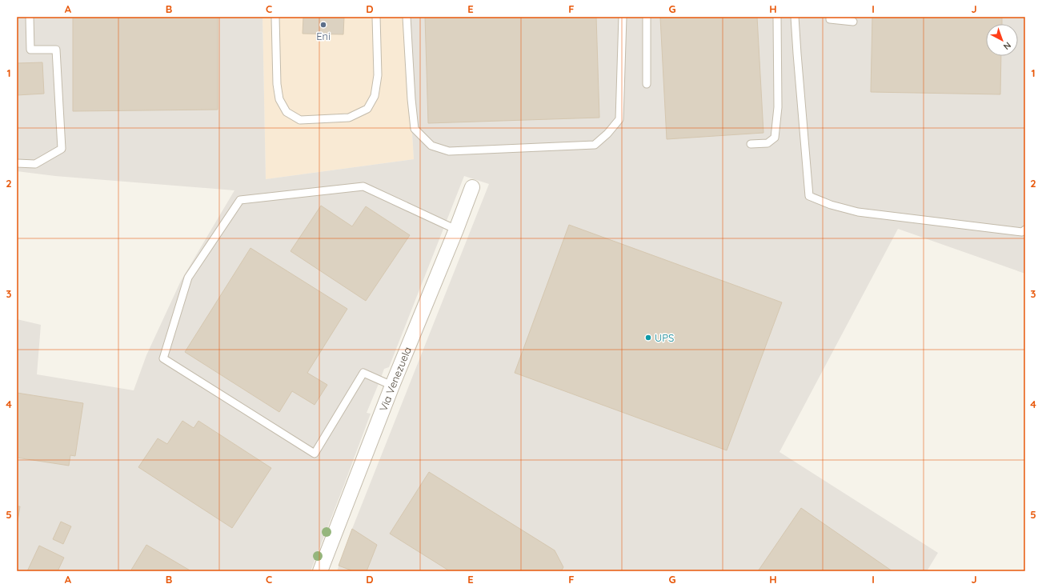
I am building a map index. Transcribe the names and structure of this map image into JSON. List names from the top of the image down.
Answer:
{
  "streets": {
    "street": ["Via Venezuela"]
  },
  "places": ["Eni", "UPS"],
  "north": "bottom right",
  "grid": {
    "columns": [
      "A",
      "B",
      "C",
      "D",
      "E",
      "F",
      "G",
      "H",
      "I",
      "J"
    ],
    "rows": [
      "1",
      "2",
      "3",
      "4",
      "5"
    ]
  }
}
